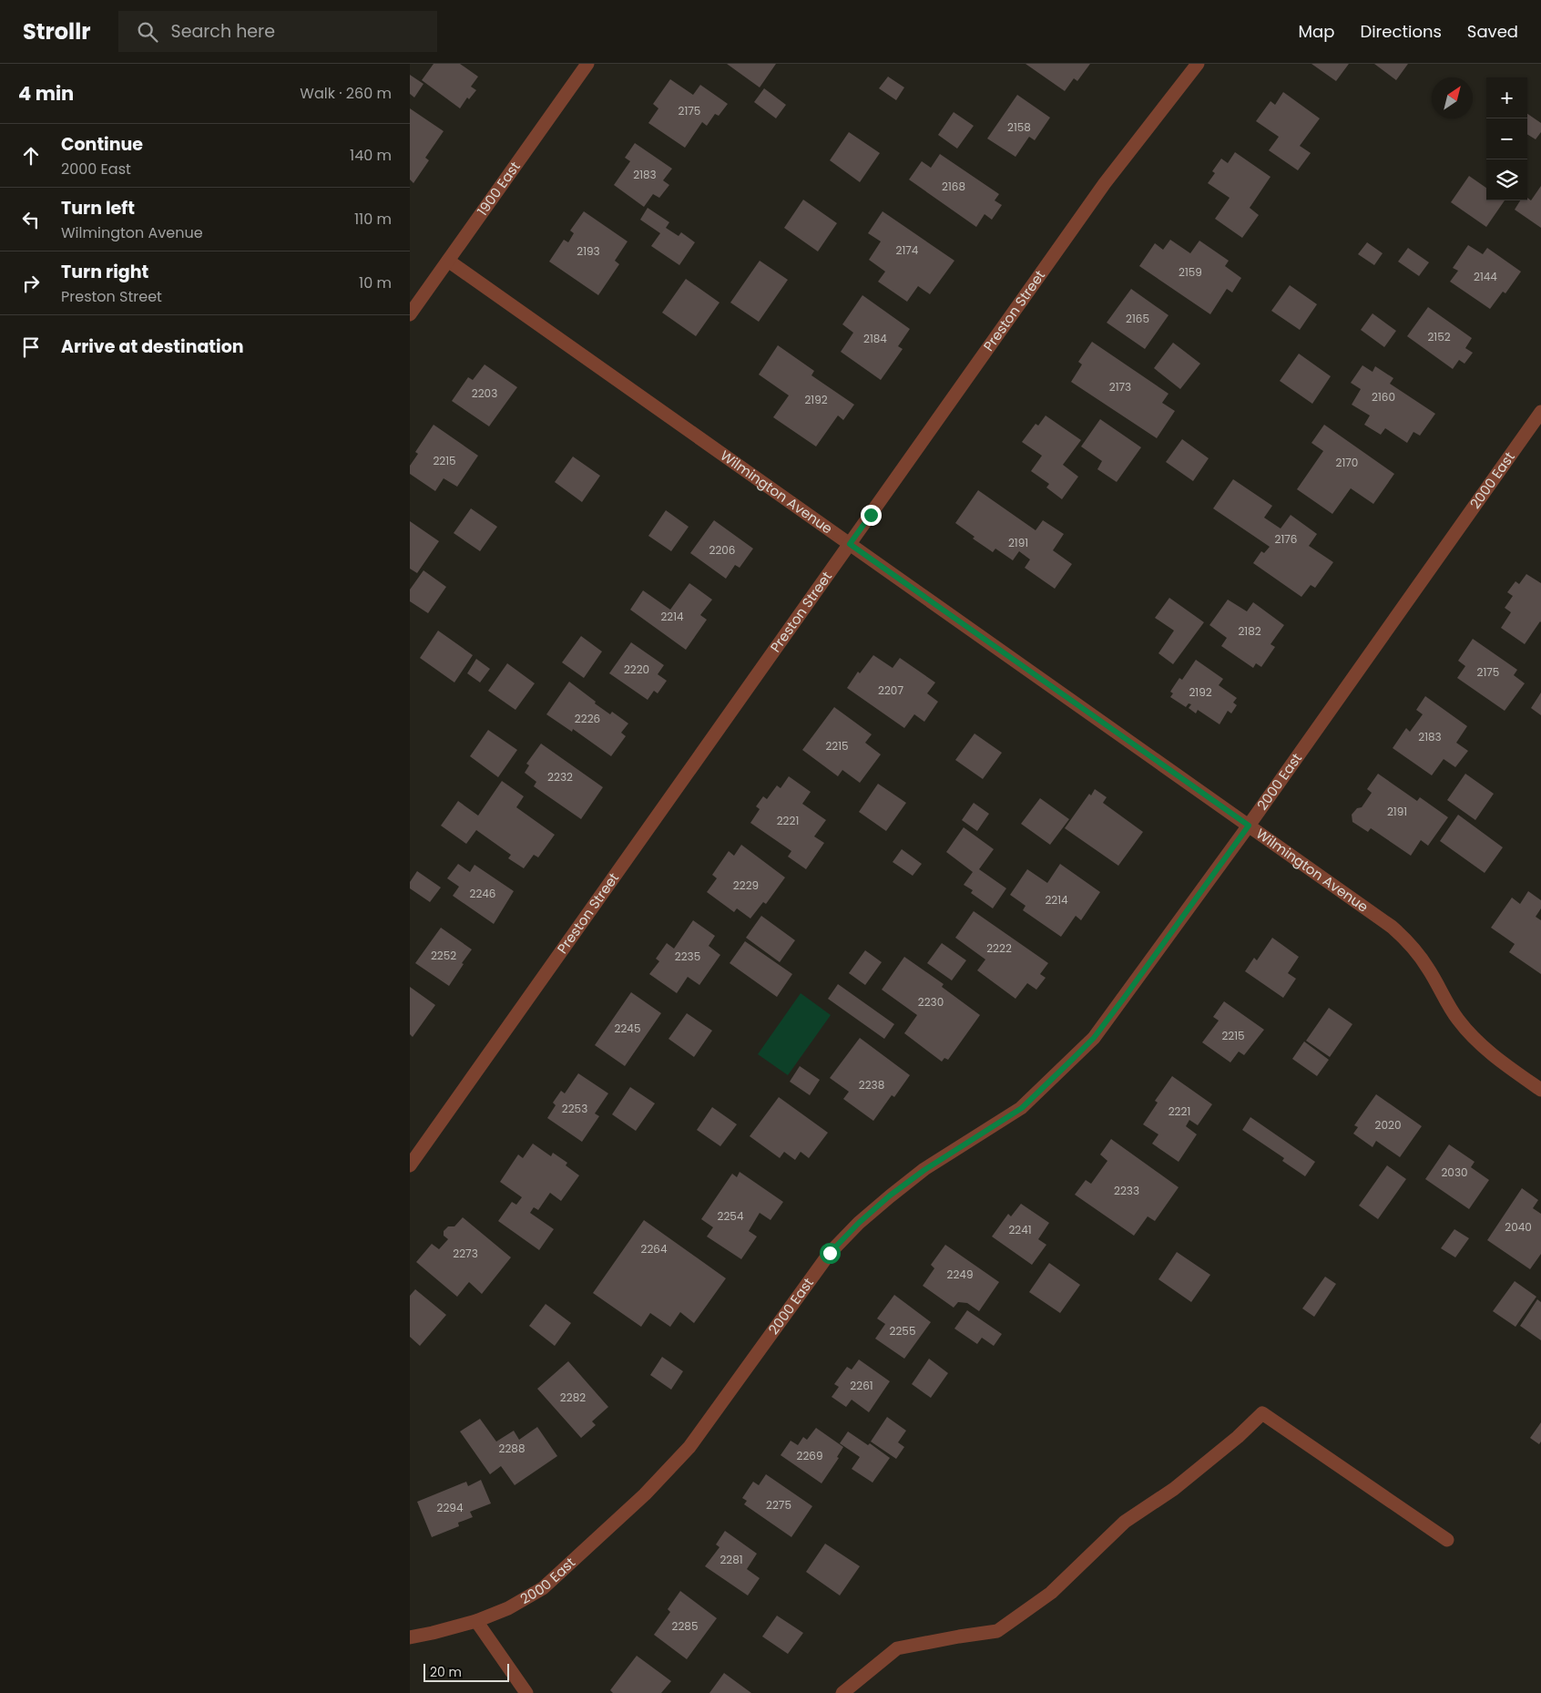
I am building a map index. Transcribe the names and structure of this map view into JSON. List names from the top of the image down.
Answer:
{
  "streets": {
    "street": [
      "1900 East",
      "Preston Street",
      "2000 East",
      "Wilmington Avenue"
    ]
  },
  "crossings": [
    ["1900 East", "Wilmington Avenue"],
    ["Preston Street", "Wilmington Avenue"],
    ["2000 East", "Wilmington Avenue"]
  ],
  "house_numbers": [
    "2175",
    "2158",
    "2183",
    "2168",
    "2174",
    "2193",
    "2159",
    "2144",
    "2165",
    "2152",
    "2184",
    "2173",
    "2203",
    "2160",
    "2192",
    "2215",
    "2170",
    "2176",
    "2191",
    "2206",
    "2214",
    "2182",
    "2220",
    "2175",
    "2207",
    "2192",
    "2226",
    "2183",
    "2215",
    "2232",
    "2191",
    "2221",
    "2229",
    "2246",
    "2214",
    "2222",
    "2252",
    "2235",
    "2230",
    "2245",
    "2215",
    "2238",
    "2253",
    "2221",
    "2020",
    "2030",
    "2233",
    "2254",
    "2040",
    "2241",
    "2264",
    "2273",
    "2249",
    "2255",
    "2261",
    "2282",
    "2288",
    "2269",
    "2275",
    "2294",
    "2281",
    "2285"
  ],
  "scale_bar": "20 m",
  "north": "top right",
  "page": {
    "header": "Strollr",
    "search": "Search here",
    "nav": ["Map", "Directions", "Saved"],
    "heading": ["4 min", "Walk · 260 m"],
    "map_buttons": ["+", "−"],
    "list": [
      ["Continue", "2000 East", "140 m"],
      ["Turn left", "Wilmington Avenue", "110 m"],
      ["Turn right", "Preston Street", "10 m"],
      "Arrive at destination"
    ],
    "scale": "20 m"
  }
}
